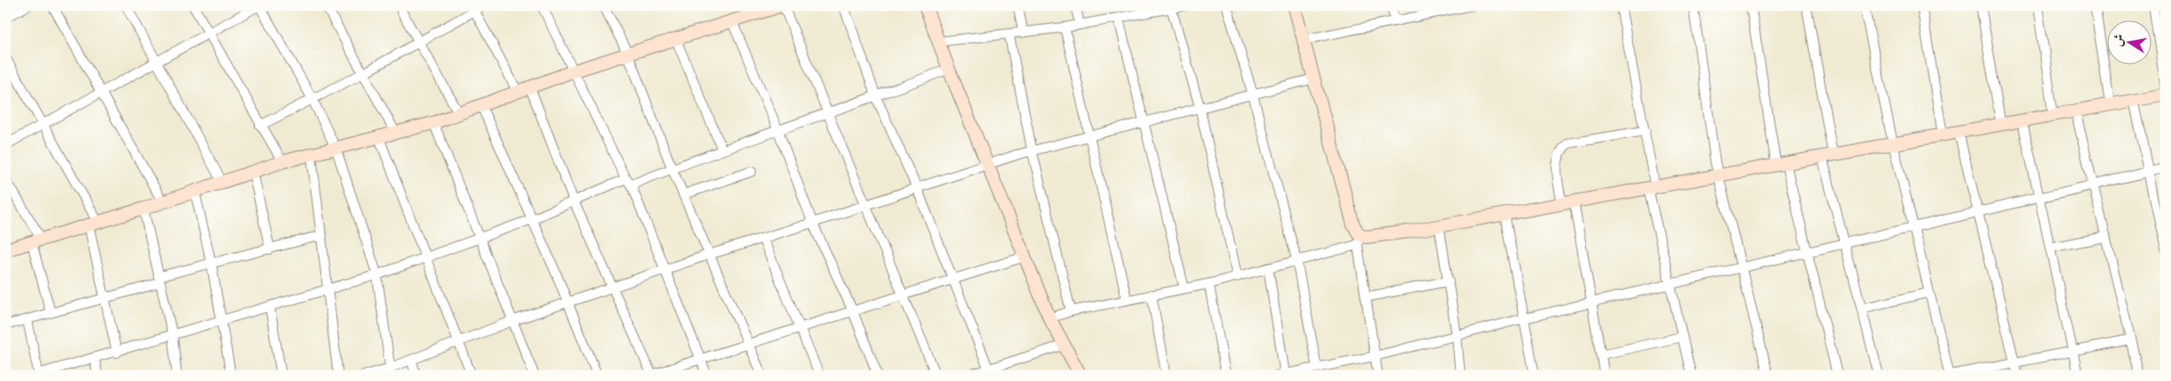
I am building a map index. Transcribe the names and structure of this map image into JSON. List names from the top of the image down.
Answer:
{
  "north": "left"
}
